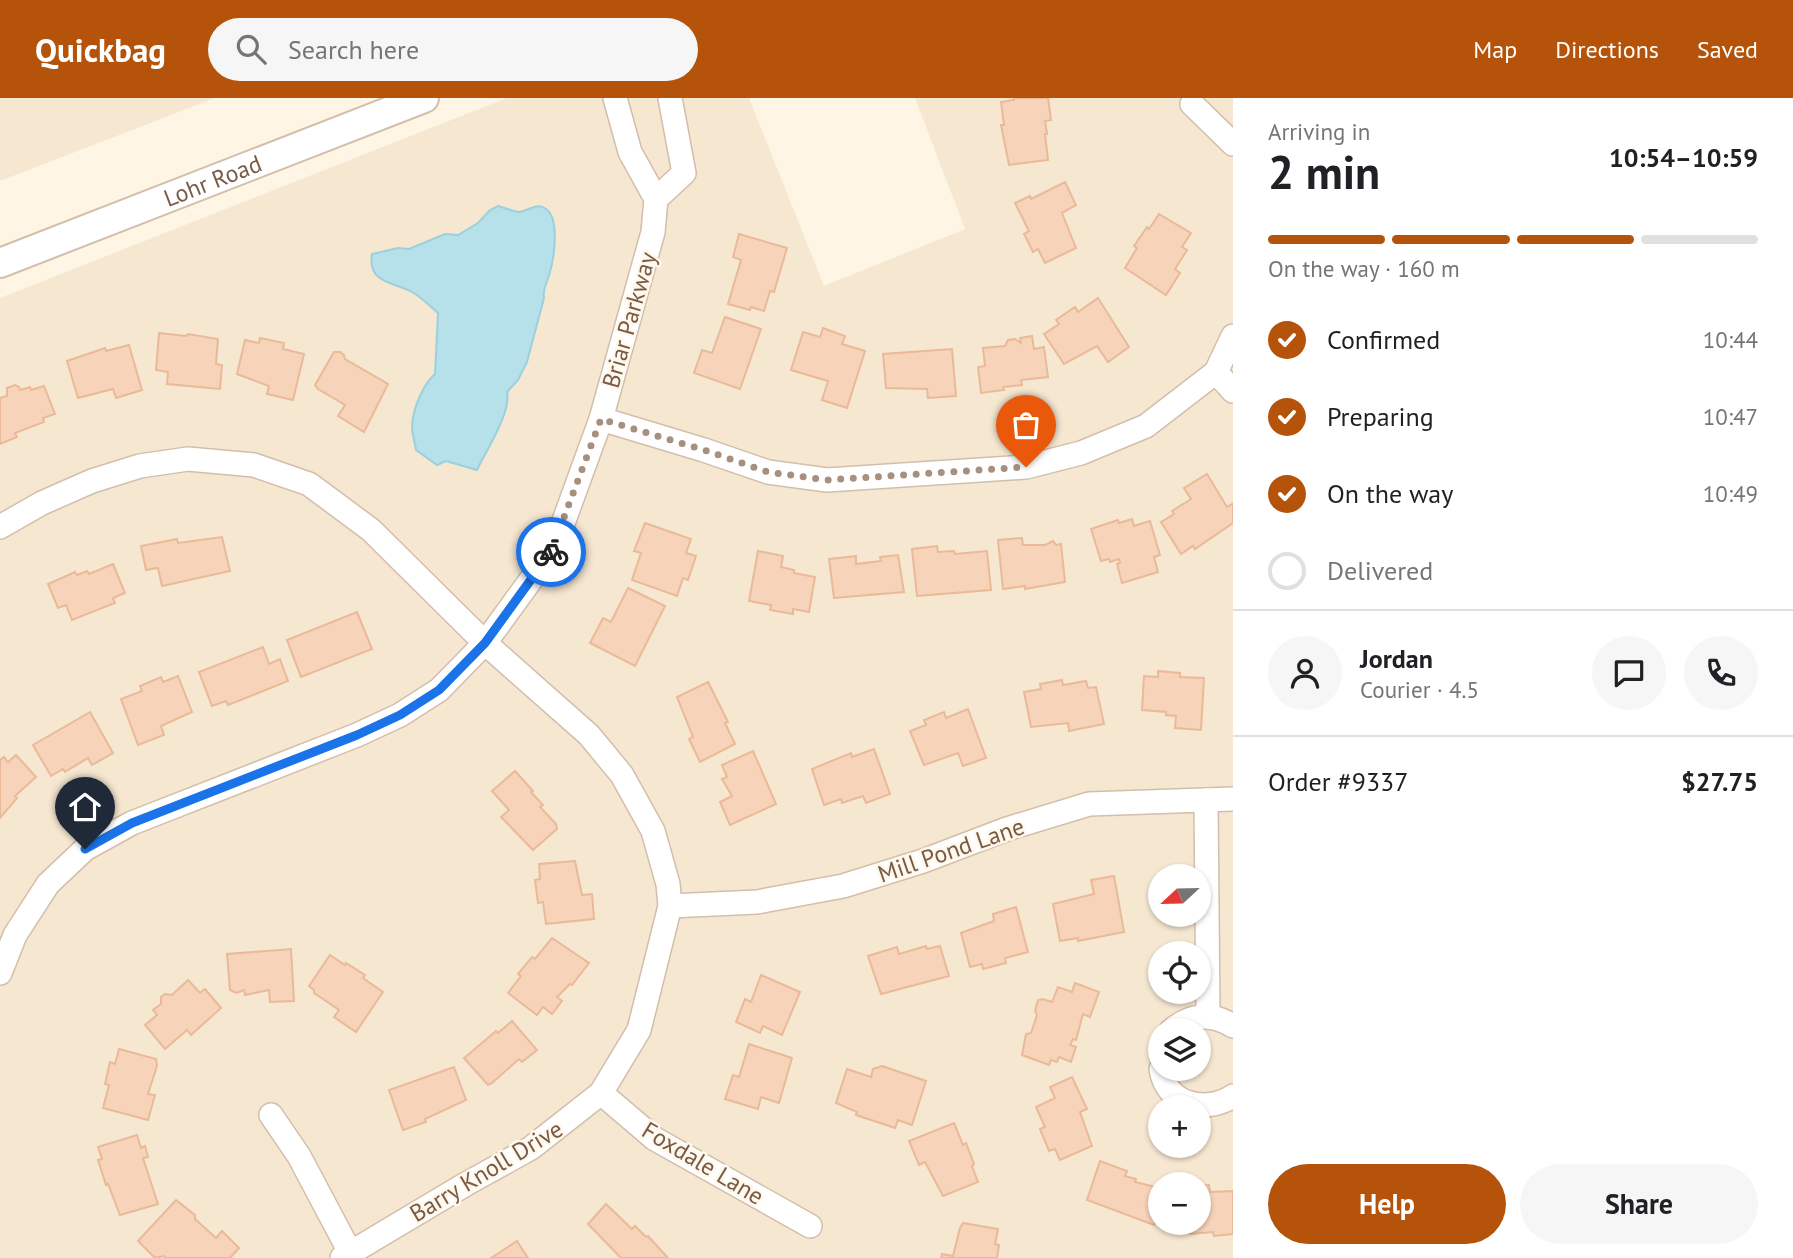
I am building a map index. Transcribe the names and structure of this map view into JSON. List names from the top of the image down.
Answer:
{
  "streets": {
    "street": [
      "Lohr Road",
      "Briar Parkway",
      "Mill Pond Lane",
      "Foxdale Lane",
      "Barry Knoll Drive"
    ]
  },
  "crossings": [
    ["Briar Parkway", "Barry Knoll Drive"],
    ["Mill Pond Lane", "Barry Knoll Drive"],
    ["Foxdale Lane", "Barry Knoll Drive"]
  ],
  "north": "left",
  "page": {
    "header": "Quickbag",
    "search": "Search here",
    "nav": ["Map", "Directions", "Saved"],
    "heading": ["2 min", "Arriving in", "10:54–10:59"],
    "panel": [
      "Jordan",
      "Courier · 4.5",
      "Order #9337",
      "$27.75"
    ],
    "bar": "On the way · 160 m",
    "list": [
      ["Confirmed", "10:44"],
      ["Preparing", "10:47"],
      ["On the way", "10:49"],
      "Delivered"
    ],
    "map_buttons": ["+", "−"],
    "buttons": ["Help", "Share"]
  }
}
